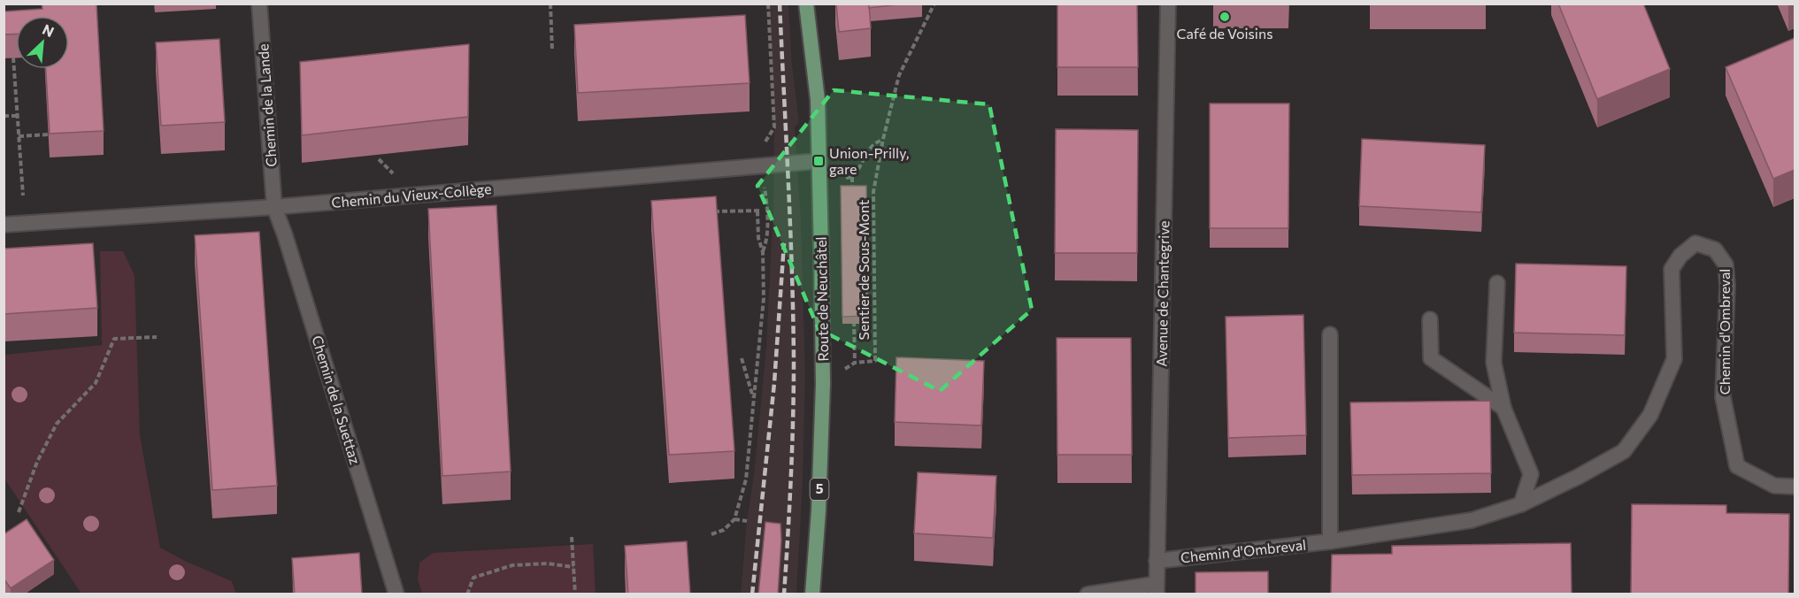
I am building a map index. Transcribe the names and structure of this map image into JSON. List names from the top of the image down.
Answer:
{
  "streets": {
    "main road": ["Route de Neuchâtel", "5"],
    "street": [
      "Chemin de la Lande",
      "Chemin du Vieux-Collège",
      "Avenue de Chantegrive",
      "Chemin d'Ombreval",
      "Chemin de la Suettaz"
    ],
    "path": ["Sentier de Sous-Mont"]
  },
  "crossings": [
    ["Chemin de la Lande", "Chemin du Vieux-Collège"],
    ["Chemin de la Lande", "Chemin de la Suettaz"],
    ["Chemin du Vieux-Collège", "Route de Neuchâtel"],
    ["Chemin du Vieux-Collège", "Chemin de la Suettaz"],
    ["Sentier de Sous-Mont", "Route de Neuchâtel"],
    ["Avenue de Chantegrive", "Chemin d'Ombreval"]
  ],
  "places": {
    "other": ["Café de Voisins"],
    "transit": ["Union-Prilly, gare"]
  },
  "north": "top right"
}
